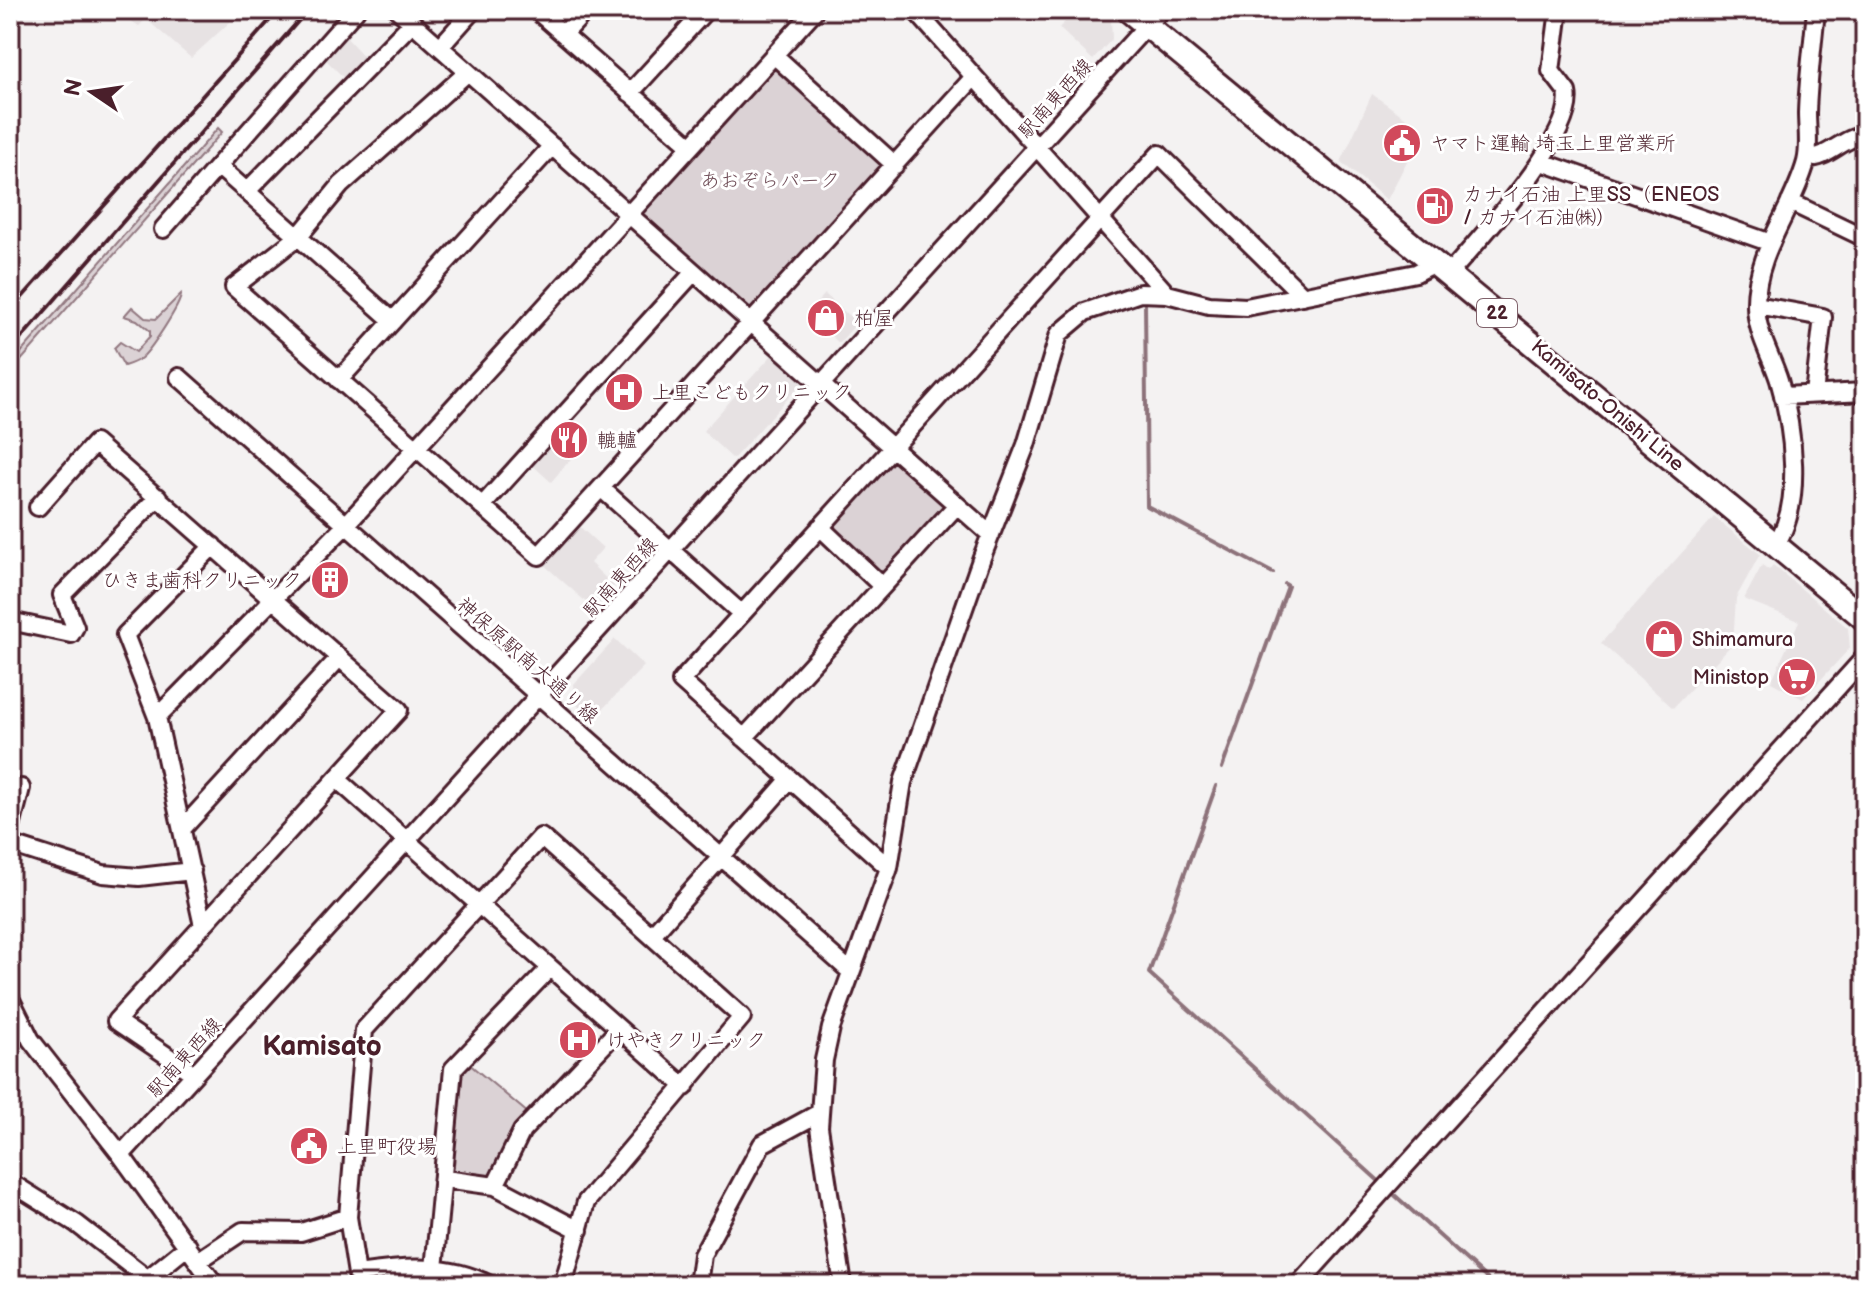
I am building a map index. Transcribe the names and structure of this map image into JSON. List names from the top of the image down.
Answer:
{
  "streets": {
    "main road": ["22", "Kamisato-Onishi Line"],
    "street": ["駅南東西線", "神保原駅南大通り線"]
  },
  "crossings": [
    ["駅南東西線", "Kamisato-Onishi Line"],
    ["駅南東西線", "神保原駅南大通り線"]
  ],
  "districts": ["Kamisato"],
  "parks": ["あおぞらパーク"],
  "places": {
    "public building": ["ヤマト運輸 埼玉上里営業所", "上里町役場"],
    "fuel station": ["カナイ石油 上里SS（ENEOS / カナイ石油㈱）"],
    "shop": ["柏屋", "Shimamura"],
    "hospital": ["上里こどもクリニック", "けやきクリニック"],
    "restaurant": ["轆轤"],
    "building": ["ひきま歯科クリニック"],
    "supermarket": ["Ministop"]
  },
  "north": "left"
}
